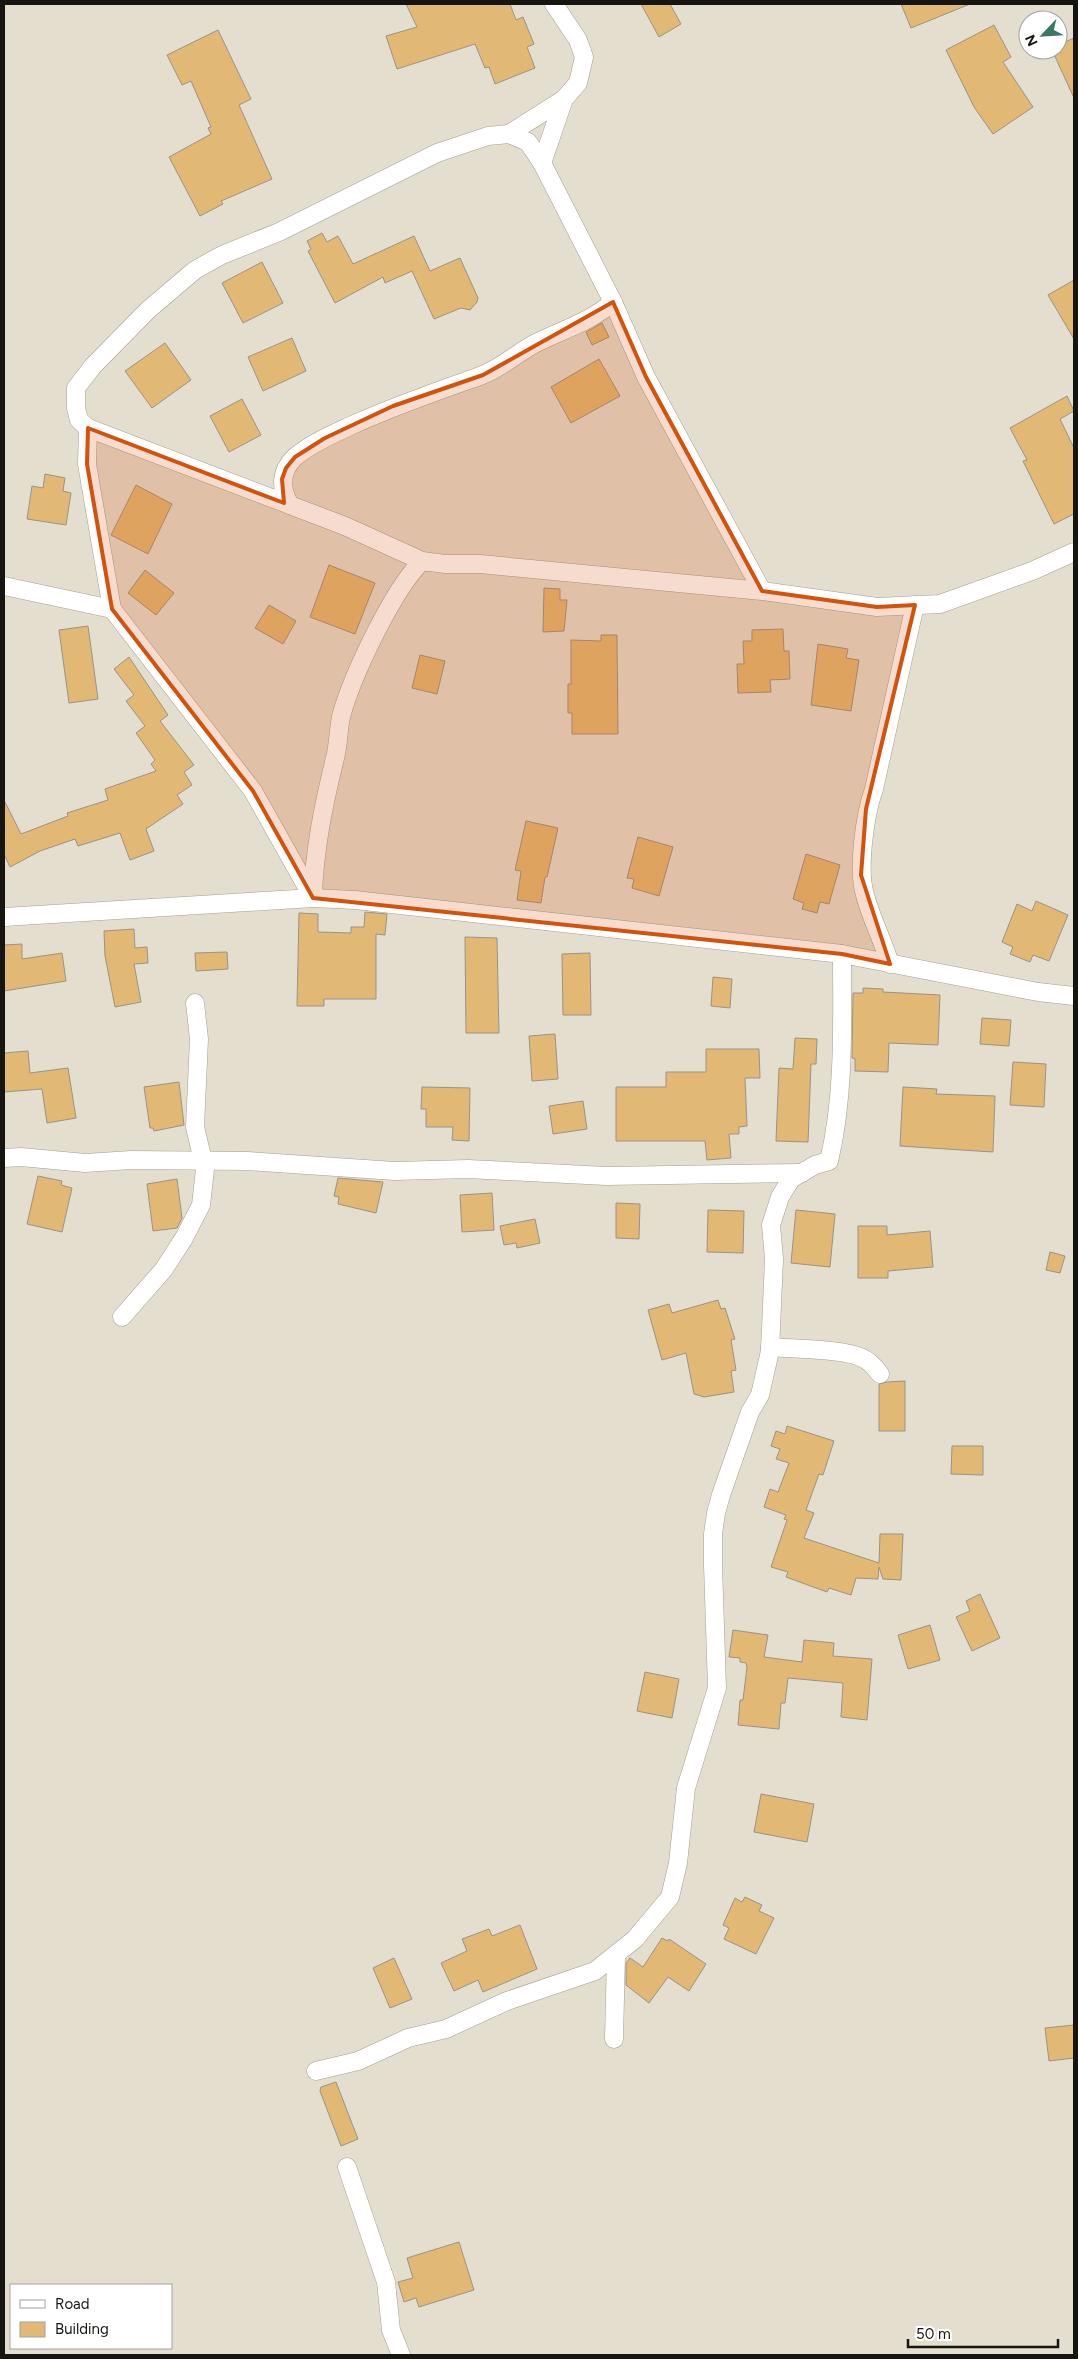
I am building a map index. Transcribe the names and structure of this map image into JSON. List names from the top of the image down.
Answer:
{
  "legend": ["Road", "Building"],
  "scale_bar": "50 m",
  "north": "bottom left"
}
